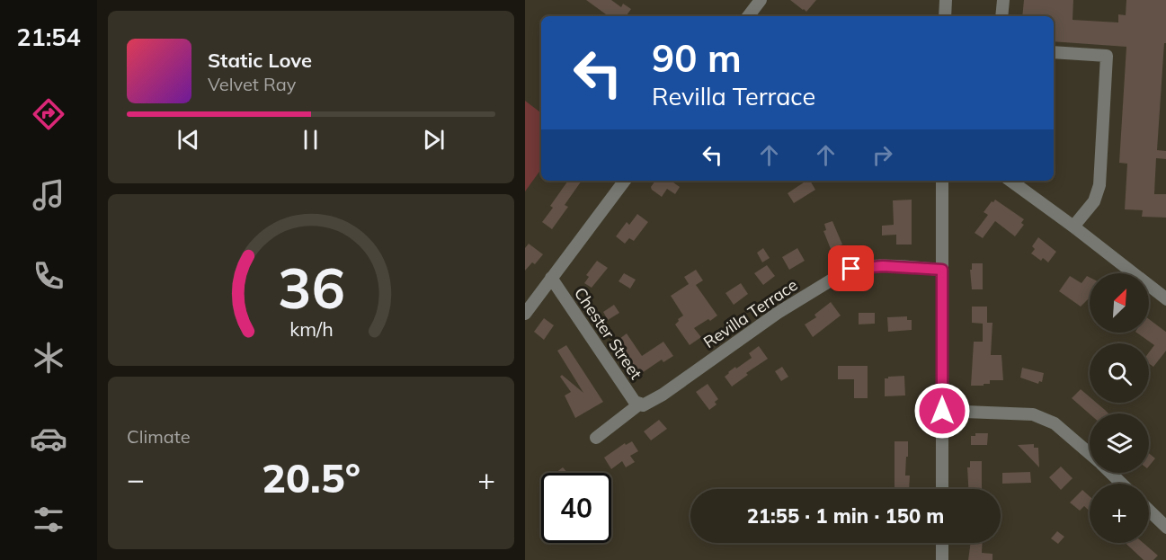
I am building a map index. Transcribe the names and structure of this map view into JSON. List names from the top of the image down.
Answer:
{
  "streets": {
    "street": ["Revilla Terrace", "Chester Street"]
  },
  "crossings": [
    ["Revilla Terrace", "Chester Street"]
  ],
  "north": "top right",
  "page": {
    "tabs": "21:54",
    "turn": ["90 m", "Revilla Terrace"],
    "song": ["Static Love", "Velvet Ray"],
    "map_buttons": "+",
    "tile": "Climate",
    "heat": ["−", "20.5°", "+"],
    "limit": "40",
    "trip": "21:55 · 1 min · 150 m",
    "gauge": ["36", "km/h"]
  }
}
